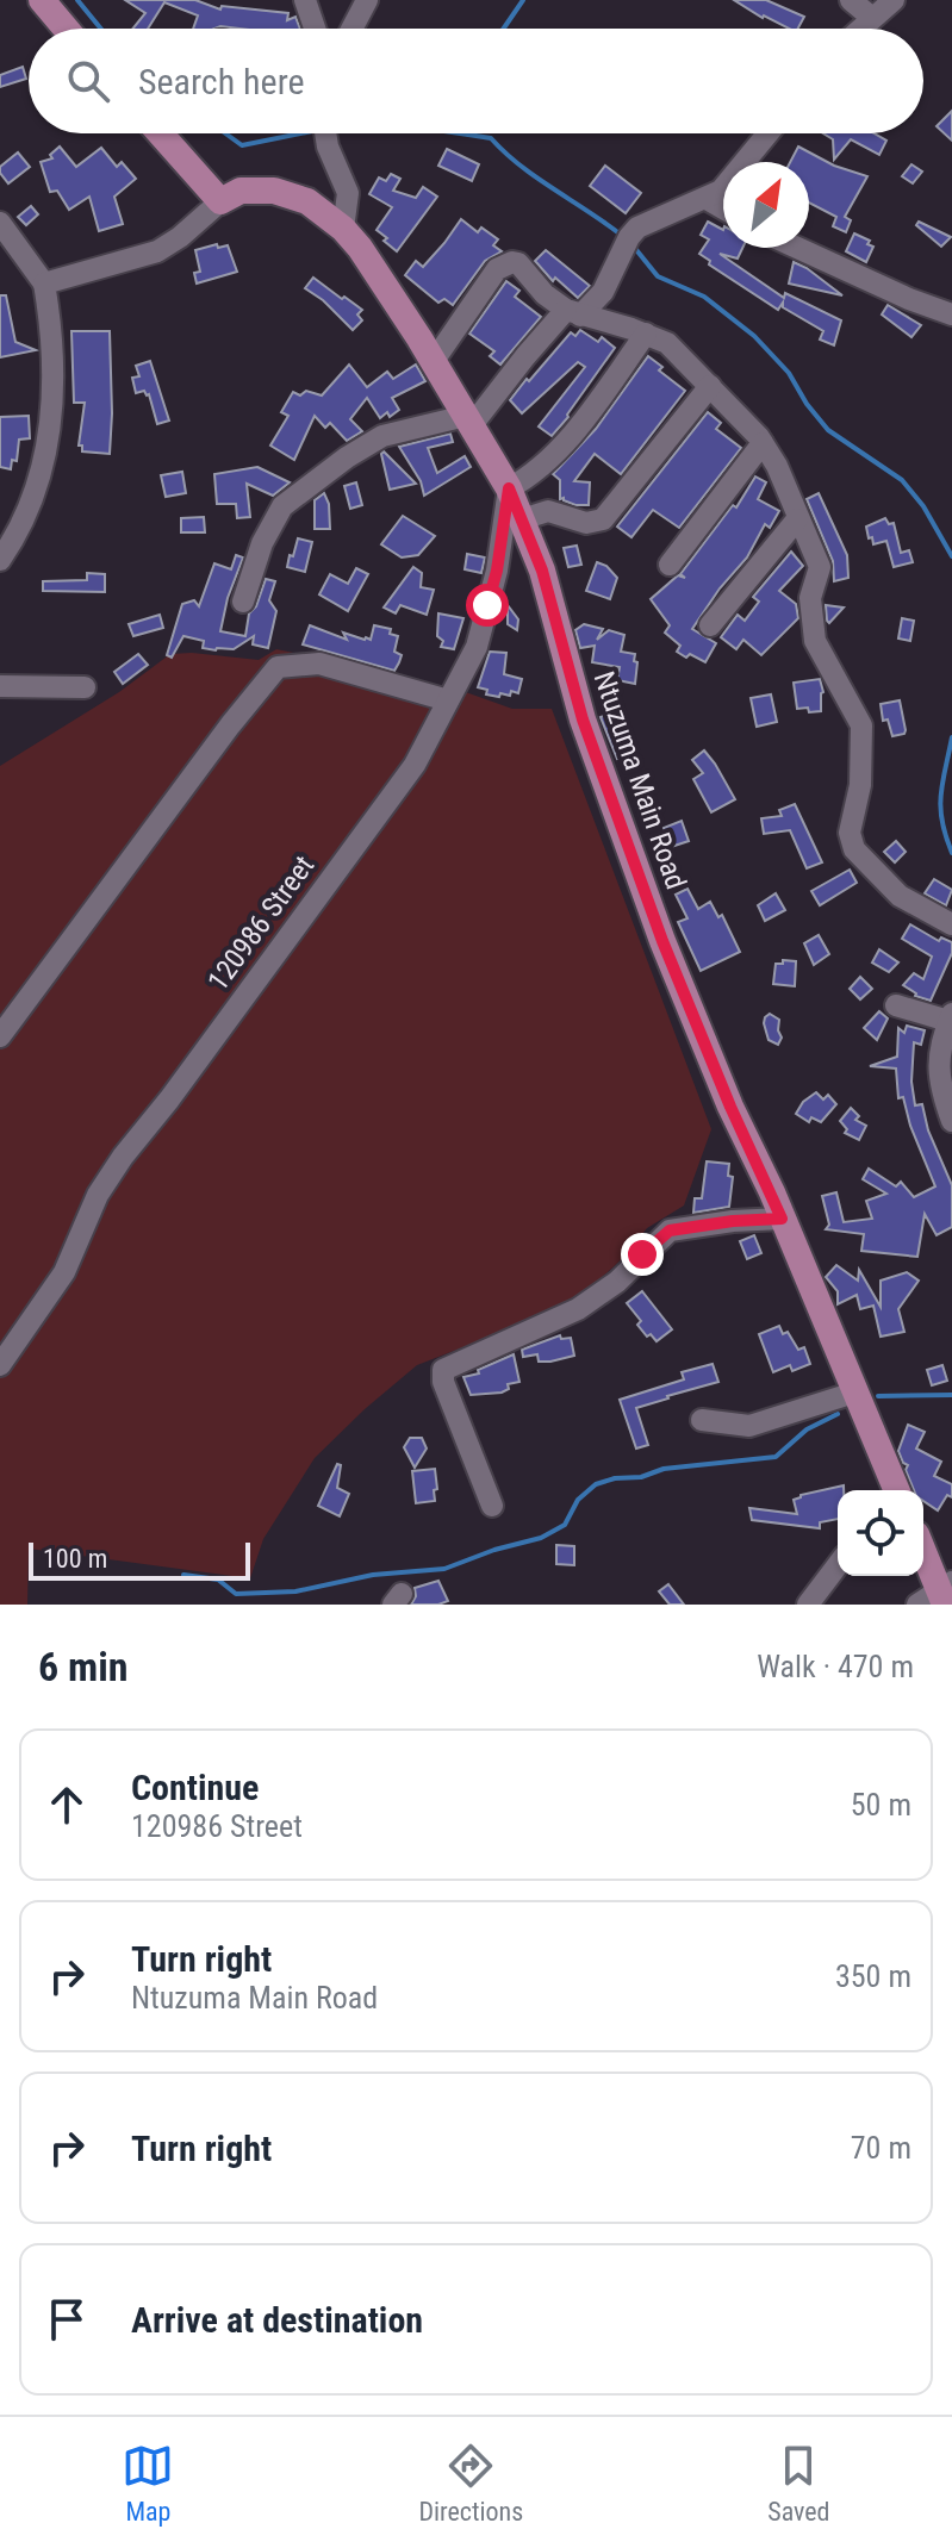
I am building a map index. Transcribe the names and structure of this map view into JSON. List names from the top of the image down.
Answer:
{
  "streets": {
    "main road": ["Ntuzuma Main Road"],
    "street": ["120986 Street"]
  },
  "crossings": [
    ["Ntuzuma Main Road", "120986 Street"]
  ],
  "scale_bar": "100 m",
  "north": "top right",
  "page": {
    "search": "Search here",
    "scale": "100 m",
    "heading": ["6 min", "Walk · 470 m"],
    "list": [
      ["Continue", "120986 Street", "50 m"],
      ["Turn right", "Ntuzuma Main Road", "350 m"],
      ["Turn right", "70 m"],
      "Arrive at destination"
    ],
    "nav": ["Map", "Directions", "Saved"]
  }
}
